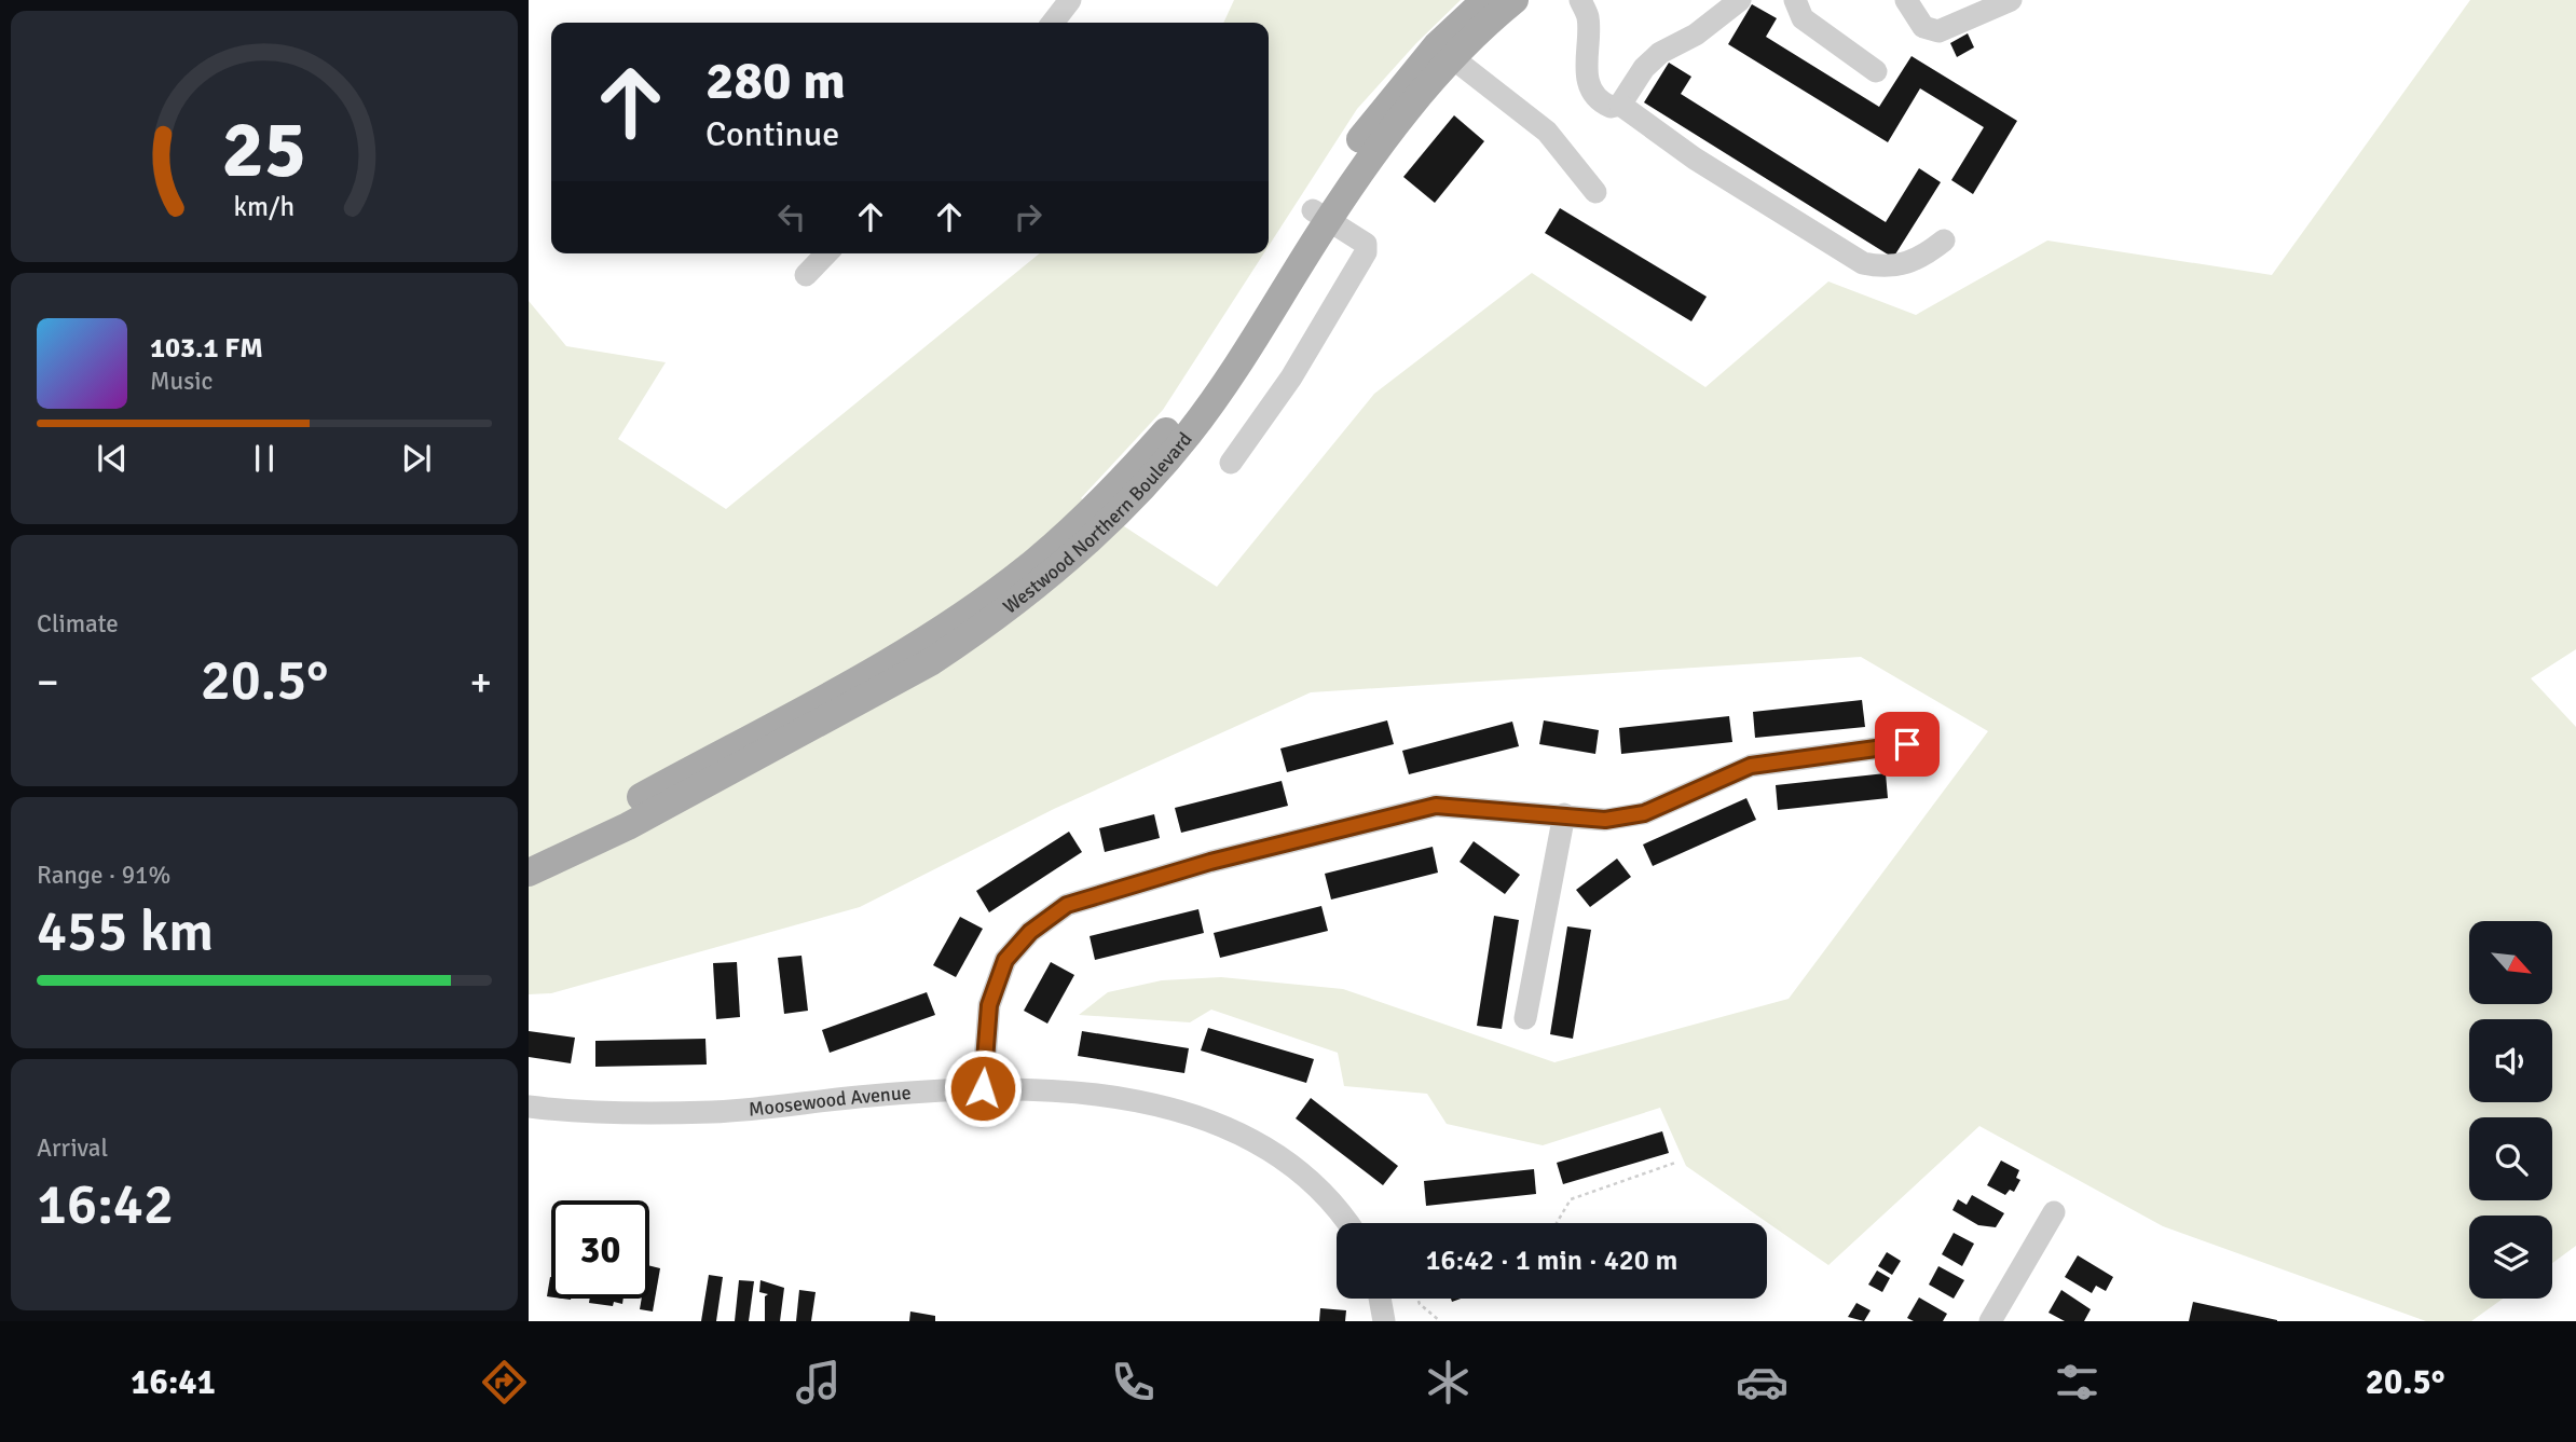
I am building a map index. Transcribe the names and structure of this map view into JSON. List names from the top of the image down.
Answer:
{
  "streets": {
    "main road": ["Westwood Northern Boulevard"],
    "street": ["Moosewood Avenue"]
  },
  "north": "bottom right",
  "page": {
    "turn": ["280 m", "Continue"],
    "song": ["103.1 FM", "Music"],
    "tile": [
      "Climate",
      ["Range · 91%", "455 km"],
      ["Arrival", "16:42"]
    ],
    "heat": ["−", "20.5°", "+"],
    "limit": "30",
    "trip": "16:42 · 1 min · 420 m",
    "tabs": ["16:41", "20.5°"],
    "gauge": ["25", "km/h"]
  }
}
